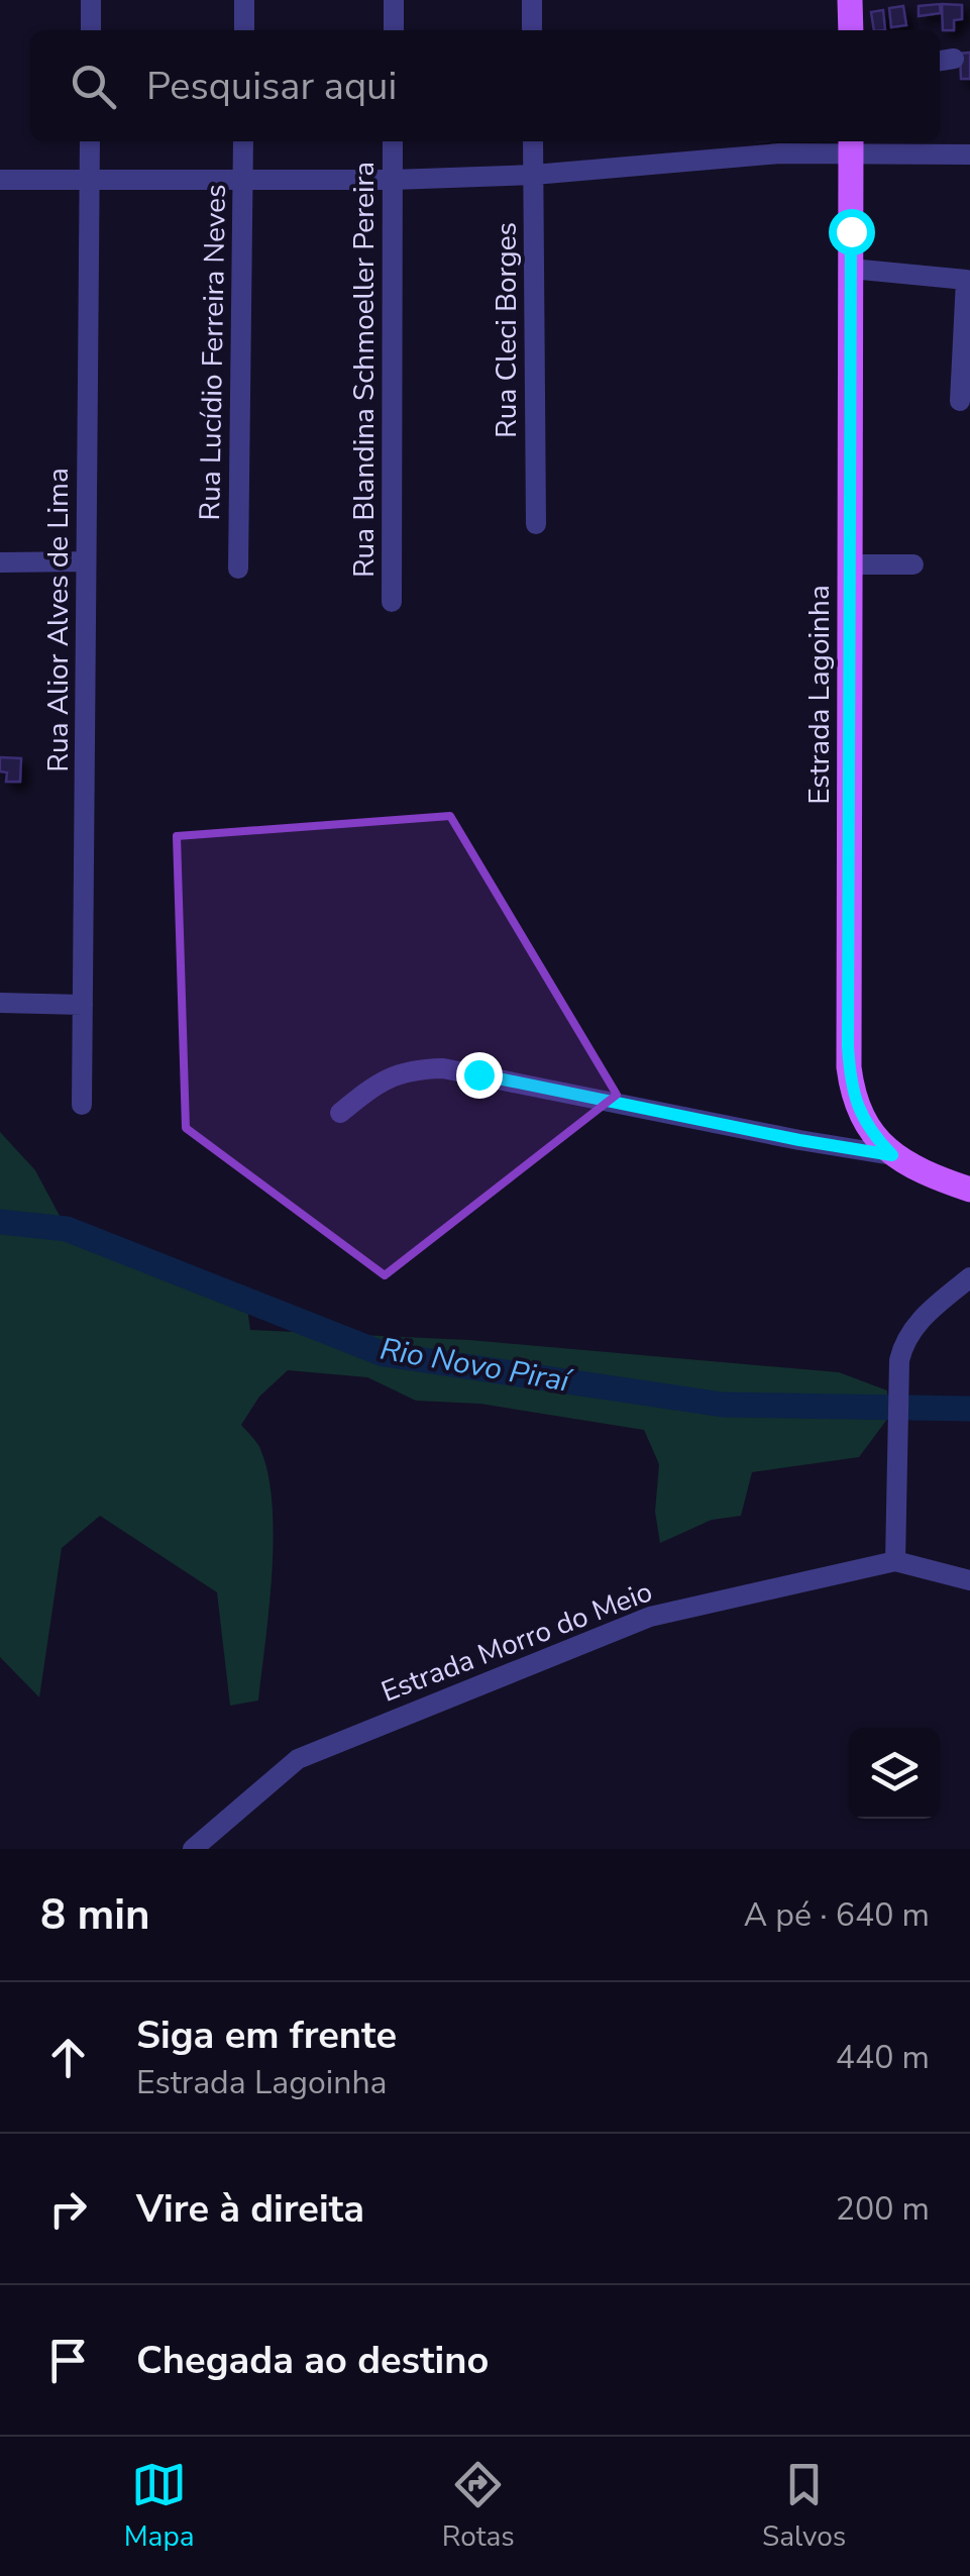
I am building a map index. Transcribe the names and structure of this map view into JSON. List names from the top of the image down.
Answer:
{
  "streets": {
    "main road": ["Estrada Lagoinha"],
    "street": [
      "Rua Cleci Borges",
      "Rua Lucídio Ferreira Neves",
      "Rua Blandina Schmoeller Pereira",
      "Rua Alior Alves de Lima",
      "Estrada Morro do Meio"
    ]
  },
  "water": ["Rio Novo Piraí"],
  "page": {
    "search": "Pesquisar aqui",
    "heading": ["8 min", "A pé · 640 m"],
    "list": [
      ["Siga em frente", "Estrada Lagoinha", "440 m"],
      ["Vire à direita", "200 m"],
      "Chegada ao destino"
    ],
    "nav": ["Mapa", "Rotas", "Salvos"]
  }
}
